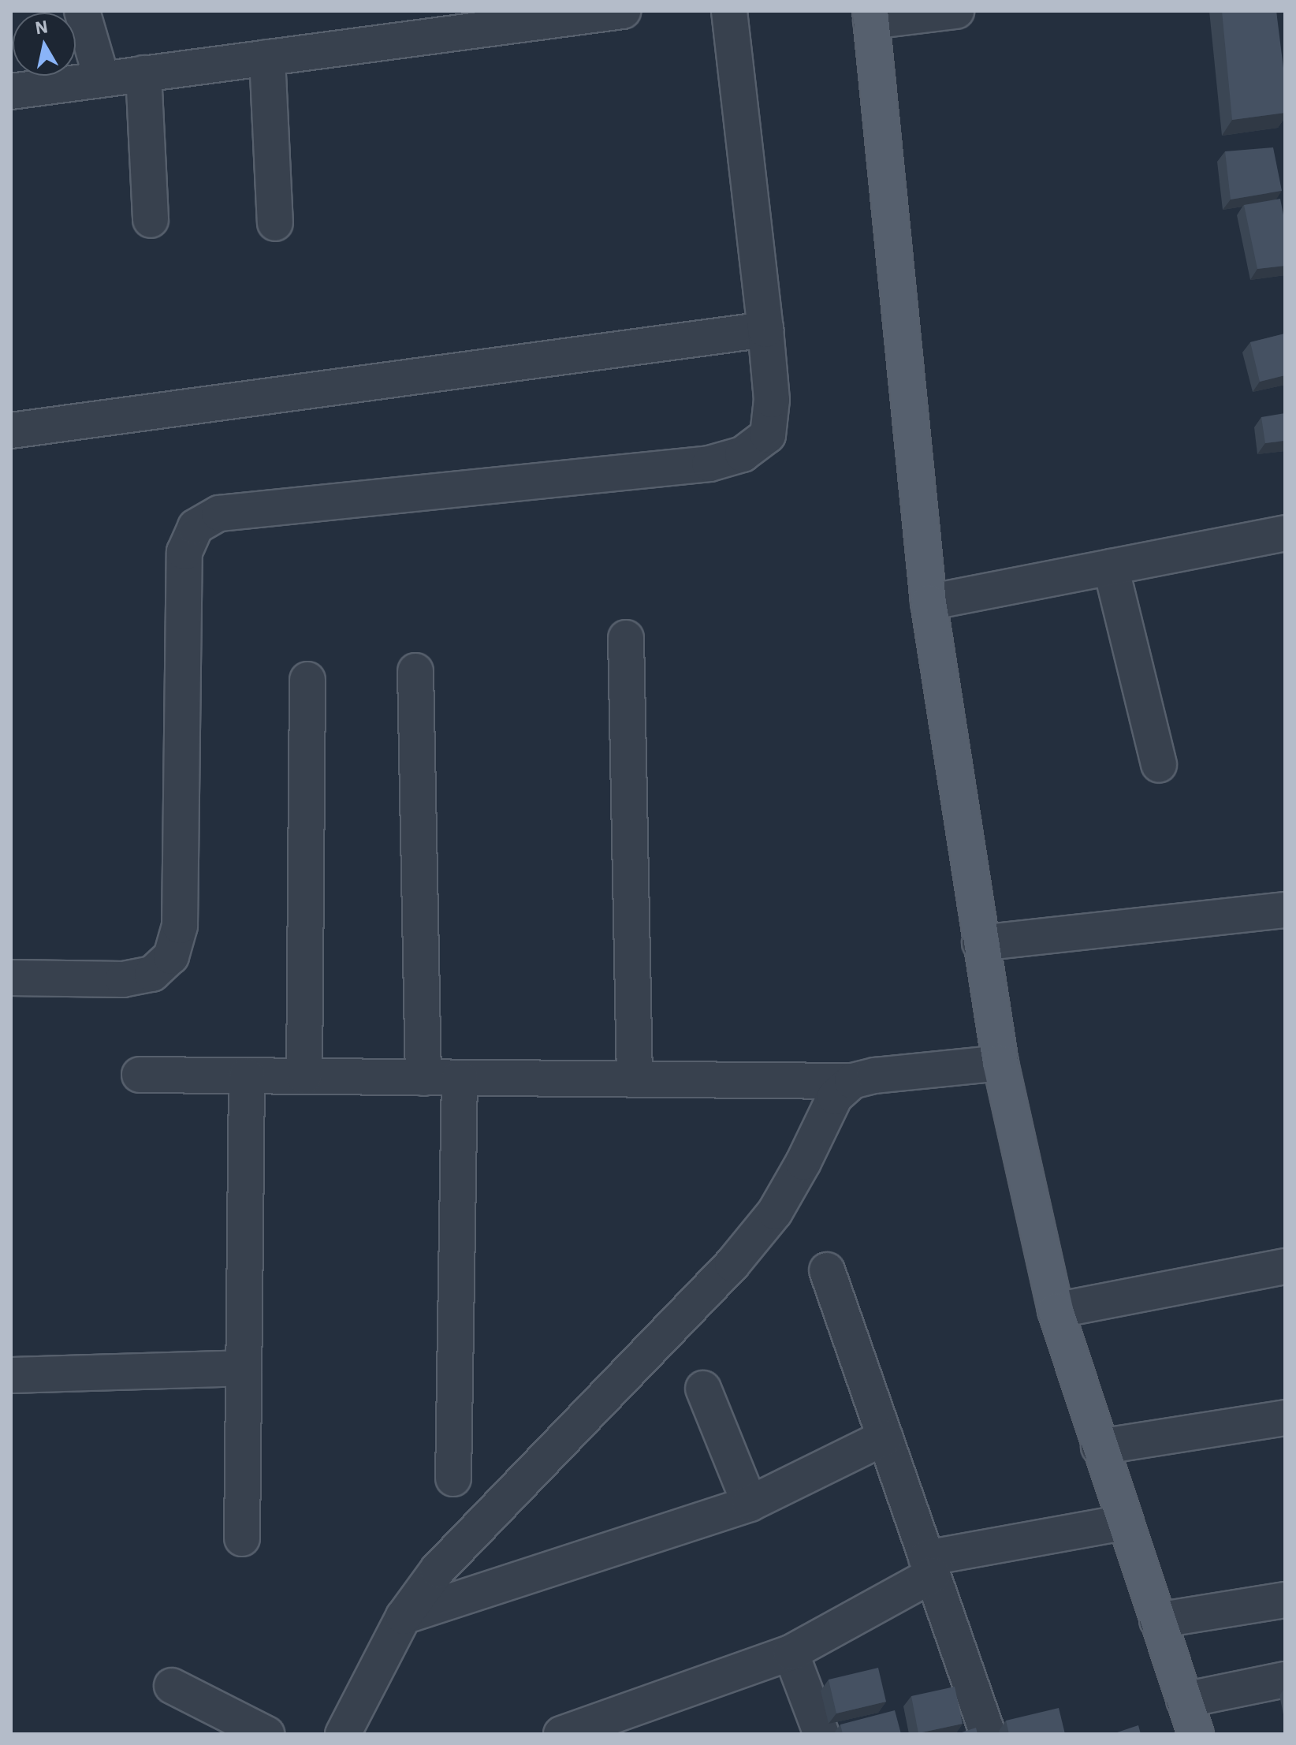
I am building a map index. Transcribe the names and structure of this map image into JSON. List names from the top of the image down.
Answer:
{
  "north": "top"
}
